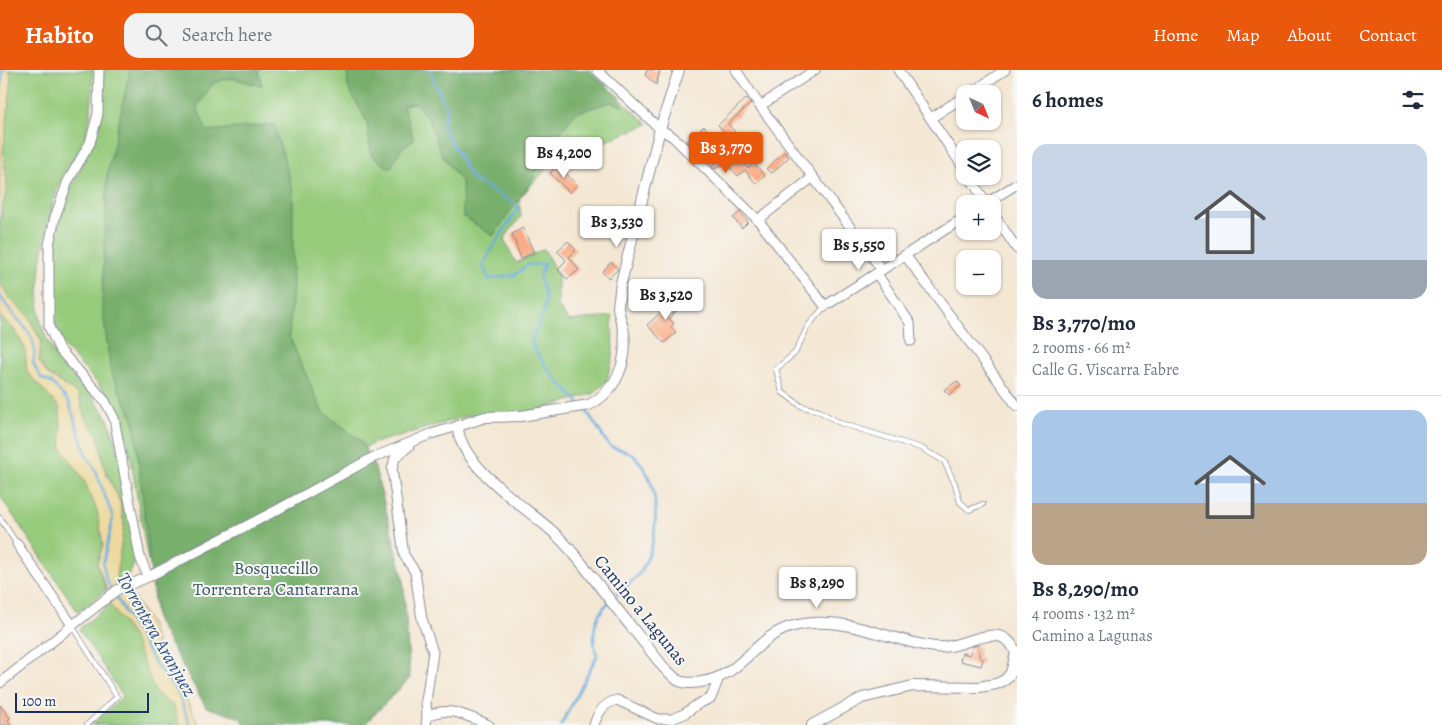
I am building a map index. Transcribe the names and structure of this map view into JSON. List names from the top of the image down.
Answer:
{
  "streets": {
    "street": ["Camino a Lagunas"]
  },
  "water": ["Torrentera Aranjuez"],
  "parks": ["Bosquecillo Torrentera Cantarrana"],
  "scale_bar": "100 m",
  "north": "bottom right",
  "page": {
    "header": "Habito",
    "search": "Search here",
    "nav": [
      "Home",
      "Map",
      "About",
      "Contact"
    ],
    "heading": "6 homes",
    "map_buttons": ["+", "−"],
    "list": [
      {
        "name": "Bs 3,770/mo",
        "note": "2 rooms · 66 m² · Calle G. Viscarra Fabre"
      },
      {
        "name": "Bs 8,290/mo",
        "note": "4 rooms · 132 m² · Camino a Lagunas"
      }
    ],
    "price": [
      "Bs 3,770",
      "Bs 4,200",
      "Bs 3,530",
      "Bs 5,550",
      "Bs 3,520",
      "Bs 8,290"
    ],
    "scale": "100 m"
  }
}
